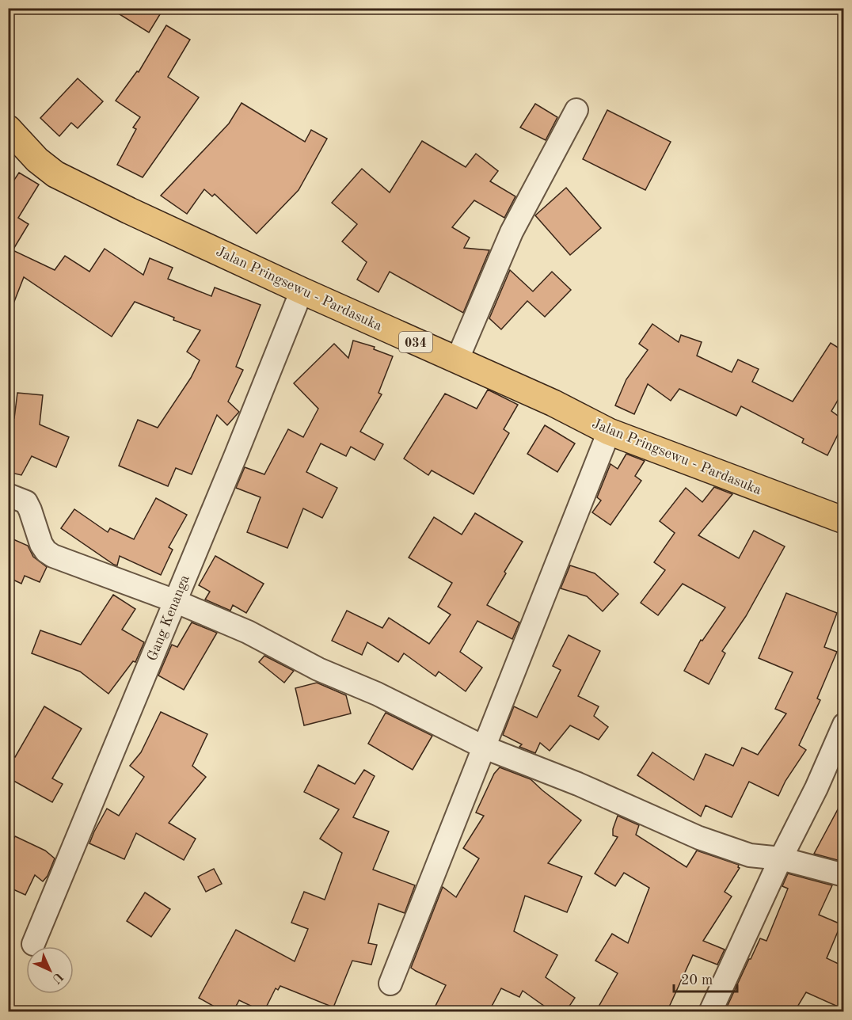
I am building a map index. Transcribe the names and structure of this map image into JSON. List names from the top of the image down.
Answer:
{
  "streets": {
    "main road": ["Jalan Pringsewu - Pardasuka", "034"],
    "street": ["Gang Kenanga"]
  },
  "crossings": [
    ["Jalan Pringsewu - Pardasuka", "Gang Kenanga"]
  ],
  "scale_bar": "20 m",
  "north": "bottom right"
}
